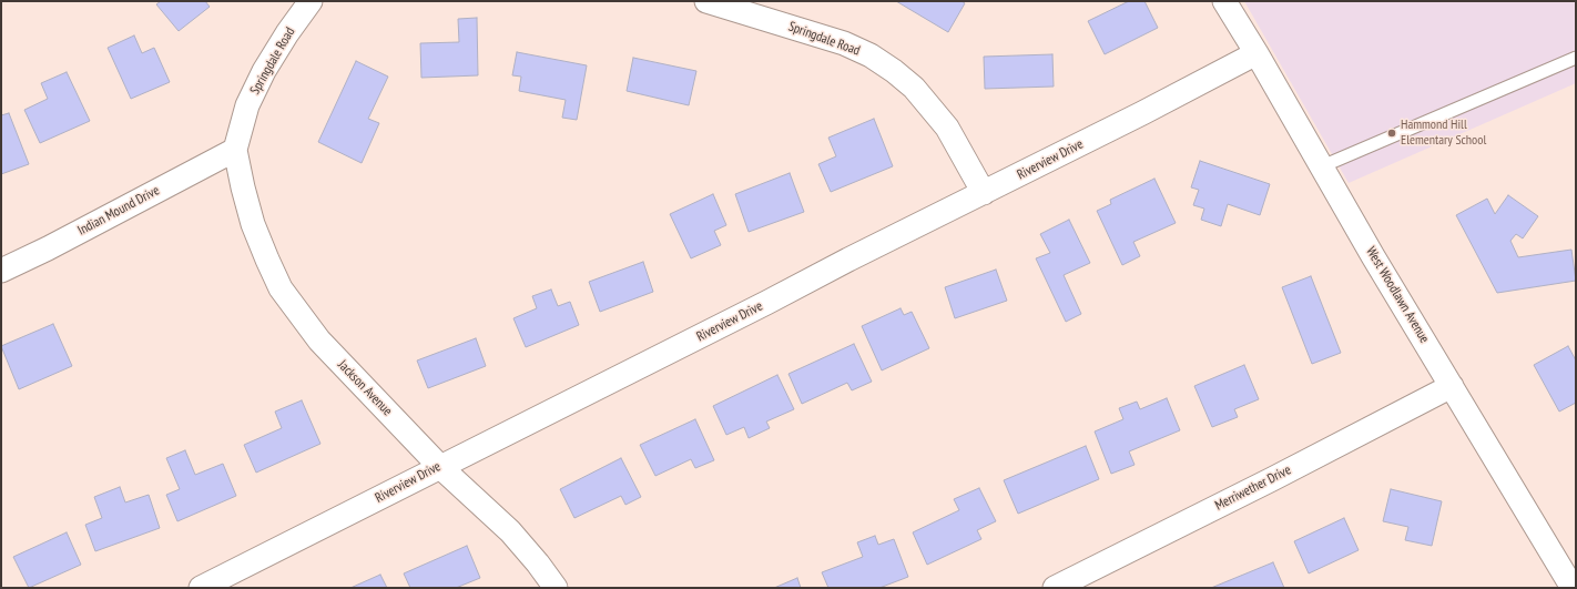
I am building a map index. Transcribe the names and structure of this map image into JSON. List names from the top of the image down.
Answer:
{
  "streets": {
    "street": [
      "Springdale Road",
      "Riverview Drive",
      "Indian Mound Drive",
      "West Woodlawn Avenue",
      "Jackson Avenue",
      "Merriwether Drive"
    ]
  },
  "crossings": [
    ["Springdale Road", "Riverview Drive"],
    ["Springdale Road", "Indian Mound Drive"],
    ["Springdale Road", "Jackson Avenue"],
    ["Riverview Drive", "West Woodlawn Avenue"],
    ["Riverview Drive", "Jackson Avenue"],
    ["Indian Mound Drive", "Jackson Avenue"],
    ["West Woodlawn Avenue", "Merriwether Drive"]
  ],
  "places": ["Hammond Hill Elementary School"]
}
